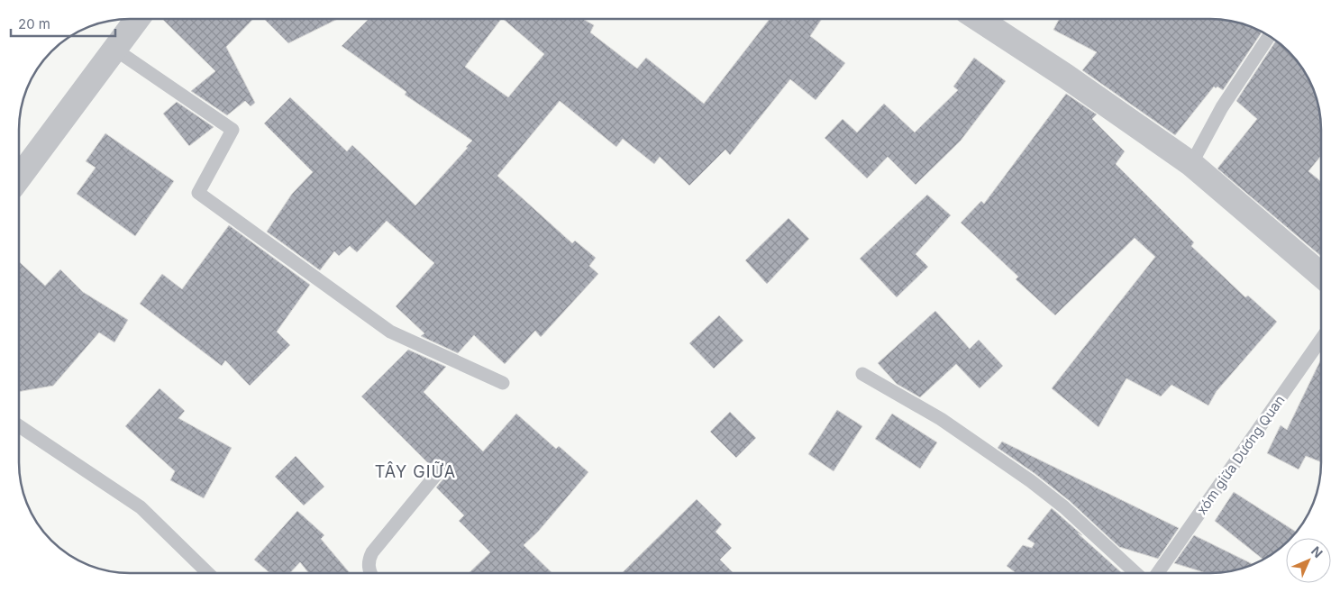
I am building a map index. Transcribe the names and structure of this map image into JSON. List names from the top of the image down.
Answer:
{
  "streets": {
    "lane": ["xóm giữa Dương Quan"]
  },
  "districts": ["TÂY GIỮA"],
  "scale_bar": "20 m",
  "north": "top right"
}
